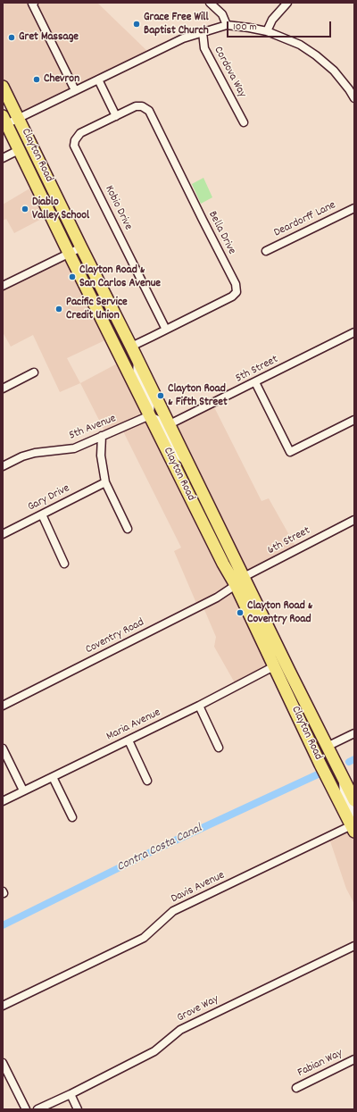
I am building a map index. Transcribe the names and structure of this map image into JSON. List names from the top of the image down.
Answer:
{
  "streets": {
    "main road": ["Clayton Road"],
    "street": [
      "Cordova Way",
      "Kobio Drive",
      "Deardorff Lane",
      "Bella Drive",
      "5th Street",
      "5th Avenue",
      "Gary Drive",
      "6th Street",
      "Coventry Road",
      "Maria Avenue",
      "Davis Avenue",
      "Grove Way",
      "Fabian Way"
    ]
  },
  "crossings": [
    ["Clayton Road", "Bella Drive"],
    ["Clayton Road", "5th Street"],
    ["Clayton Road", "5th Avenue"],
    ["Clayton Road", "6th Street"],
    ["Clayton Road", "Coventry Road"],
    ["Clayton Road", "Maria Avenue"],
    ["Clayton Road", "Davis Avenue"],
    ["Kobio Drive", "Bella Drive"],
    ["6th Street", "Coventry Road"]
  ],
  "water": ["Contra Costa Canal"],
  "places": [
    "Grace Free Will Baptist Church",
    "Gret Massage",
    "Chevron",
    "Diablo Valley School",
    "Clayton Road & San Carlos Avenue",
    "Pacific Service Credit Union",
    "Clayton Road & Fifth Street",
    "Clayton Road & Coventry Road"
  ],
  "scale_bar": "100 m"
}
